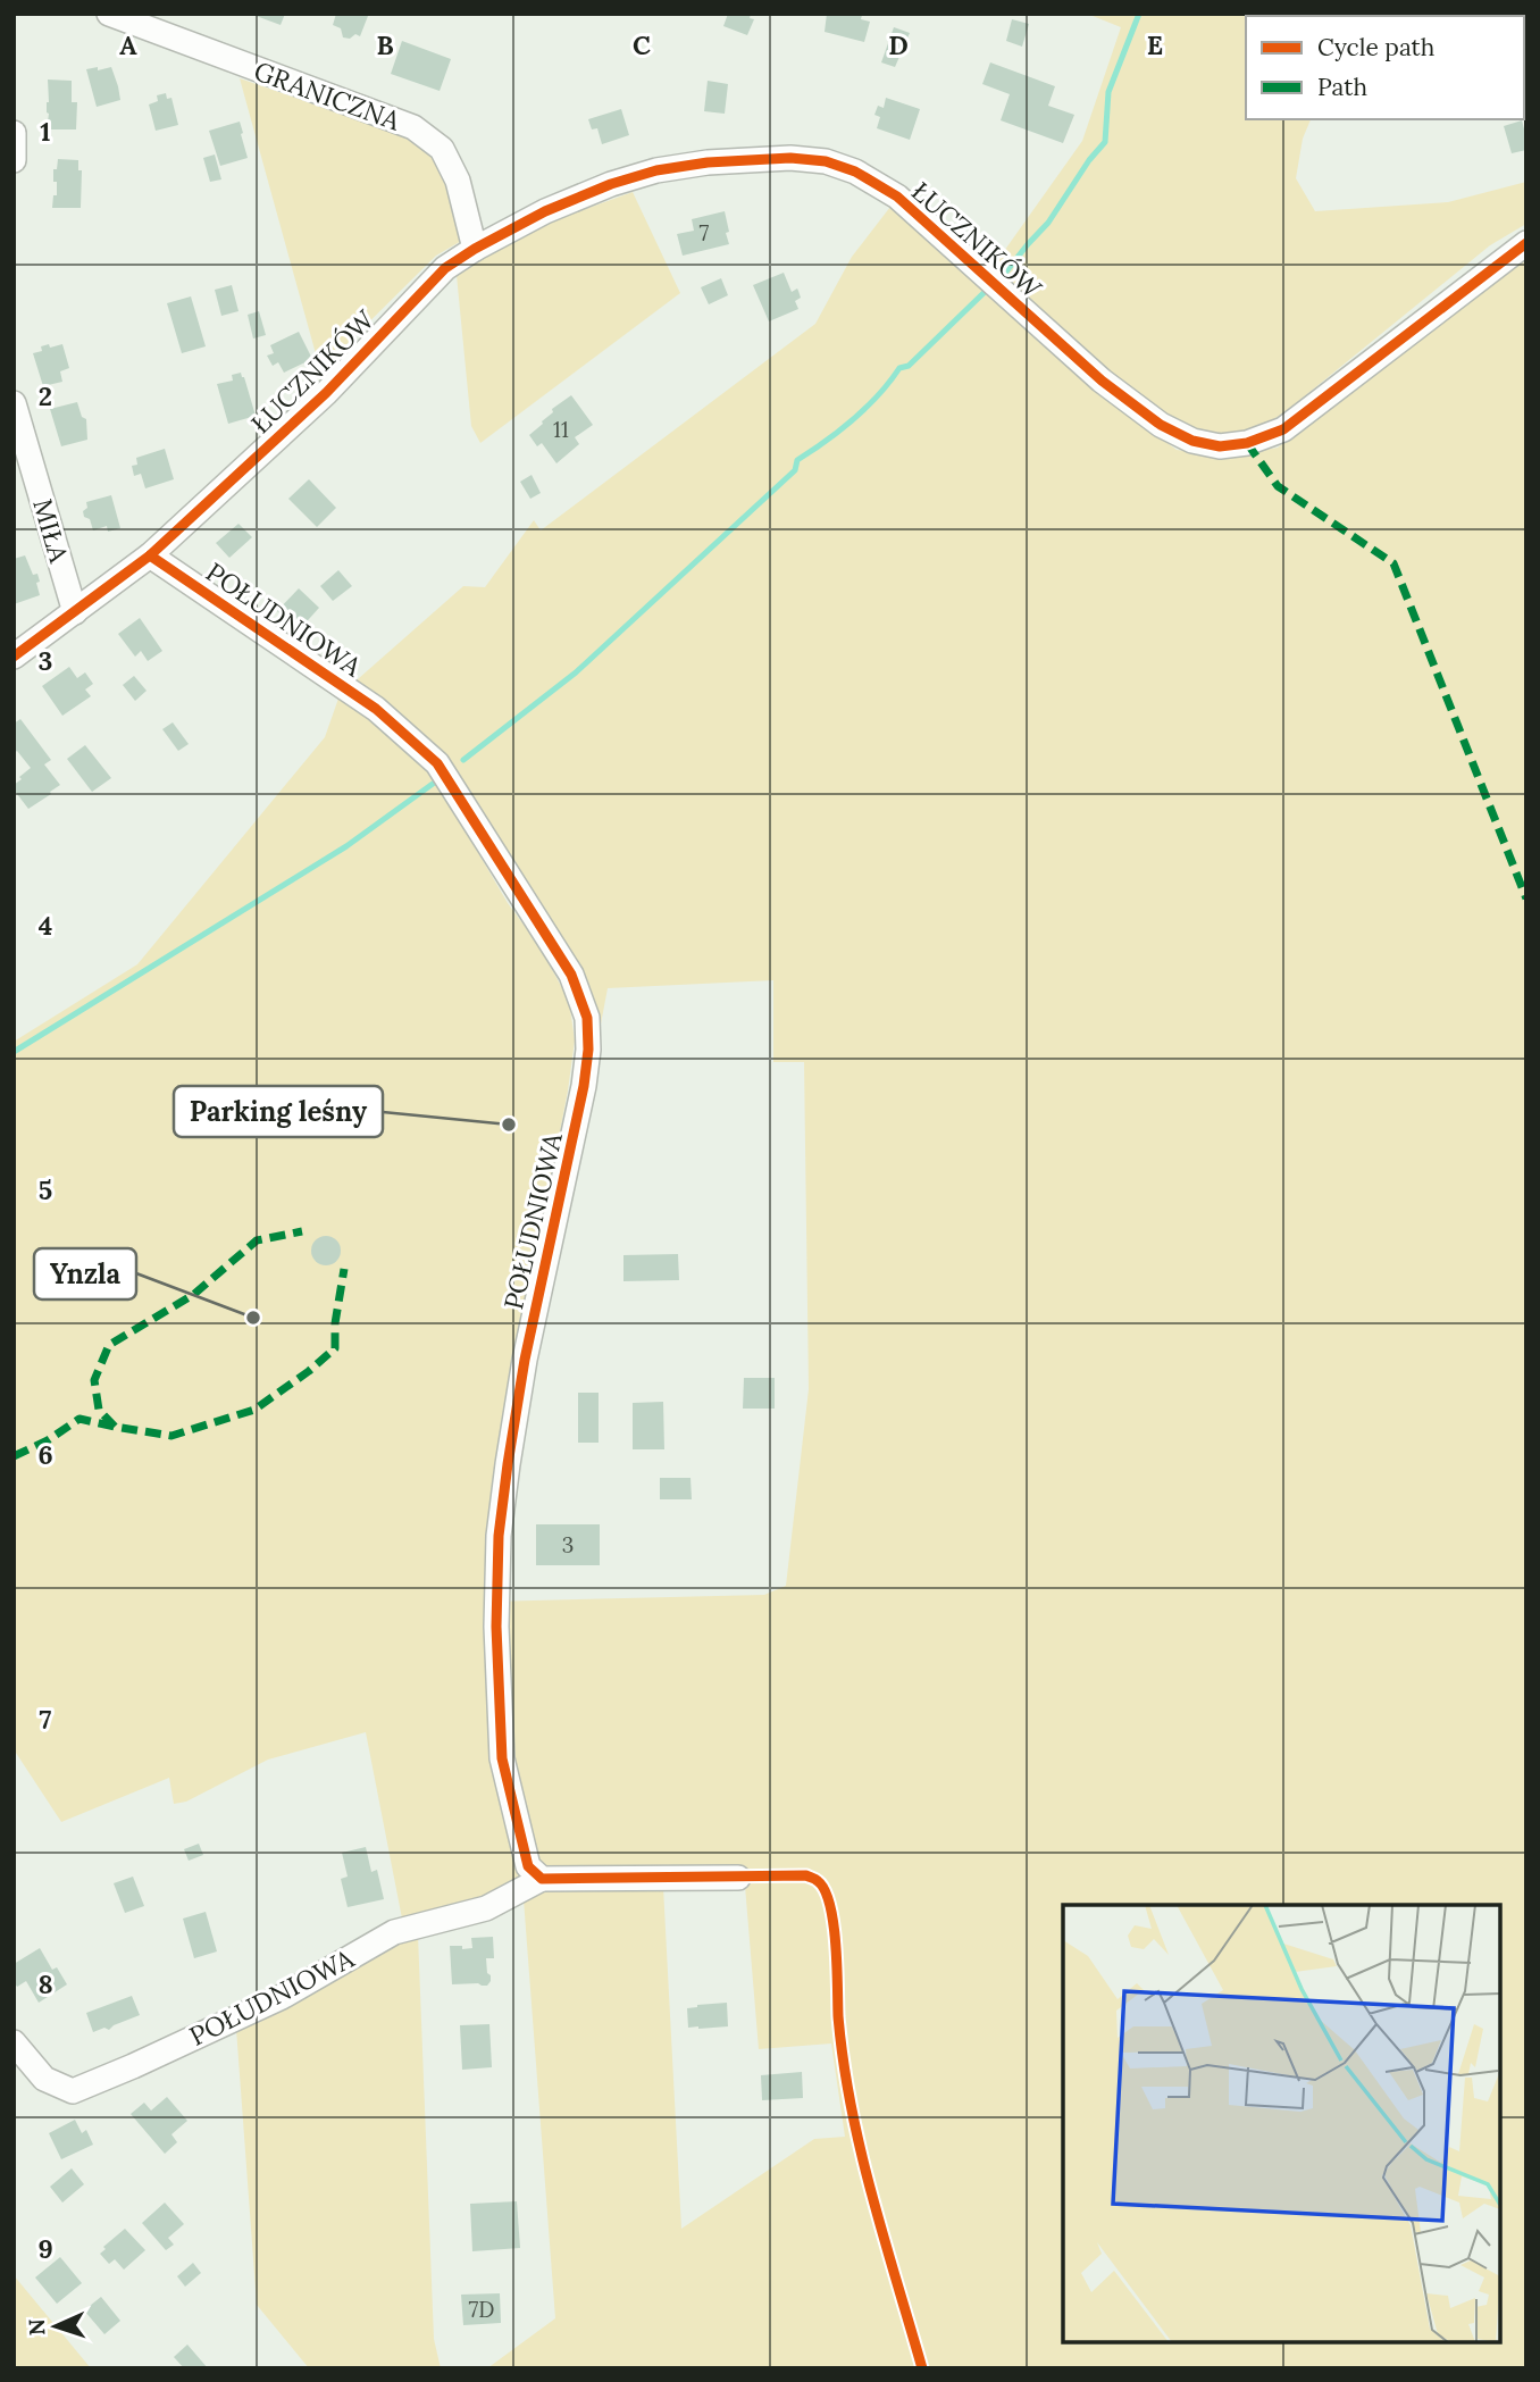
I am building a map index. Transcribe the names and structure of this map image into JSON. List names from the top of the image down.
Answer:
{
  "streets": {
    "street": [
      "GRANICZNA",
      "ŁUCZNIKÓW",
      "MIŁA",
      "POŁUDNIOWA"
    ]
  },
  "crossings": [
    ["GRANICZNA", "ŁUCZNIKÓW"],
    ["ŁUCZNIKÓW", "MIŁA"],
    ["ŁUCZNIKÓW", "POŁUDNIOWA"]
  ],
  "places": ["Parking leśny", "Ynzla"],
  "house_numbers": [
    "7",
    "11",
    "3",
    "7D"
  ],
  "legend": ["Cycle path", "Path"],
  "north": "left",
  "grid": {
    "columns": [
      "A",
      "B",
      "C",
      "D",
      "E"
    ],
    "rows": [
      "1",
      "2",
      "3",
      "4",
      "5",
      "6",
      "7",
      "8",
      "9"
    ]
  }
}
